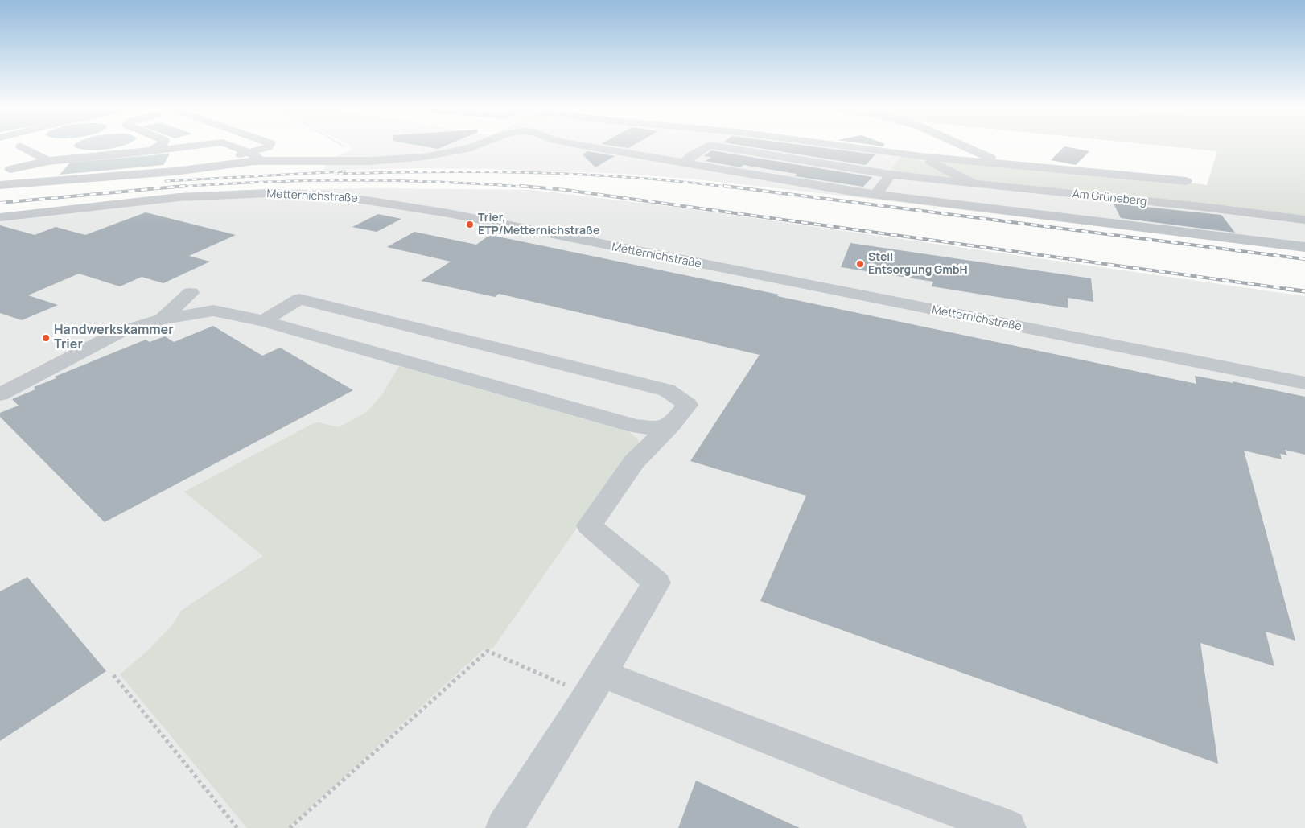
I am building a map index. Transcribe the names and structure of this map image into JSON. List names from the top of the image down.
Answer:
{
  "streets": {
    "street": ["Metternichstraße", "Am Grüneberg"]
  },
  "places": ["Trier, ETP/Metternichstraße", "Steil Entsorgung GmbH", "Handwerkskammer Trier"]
}
